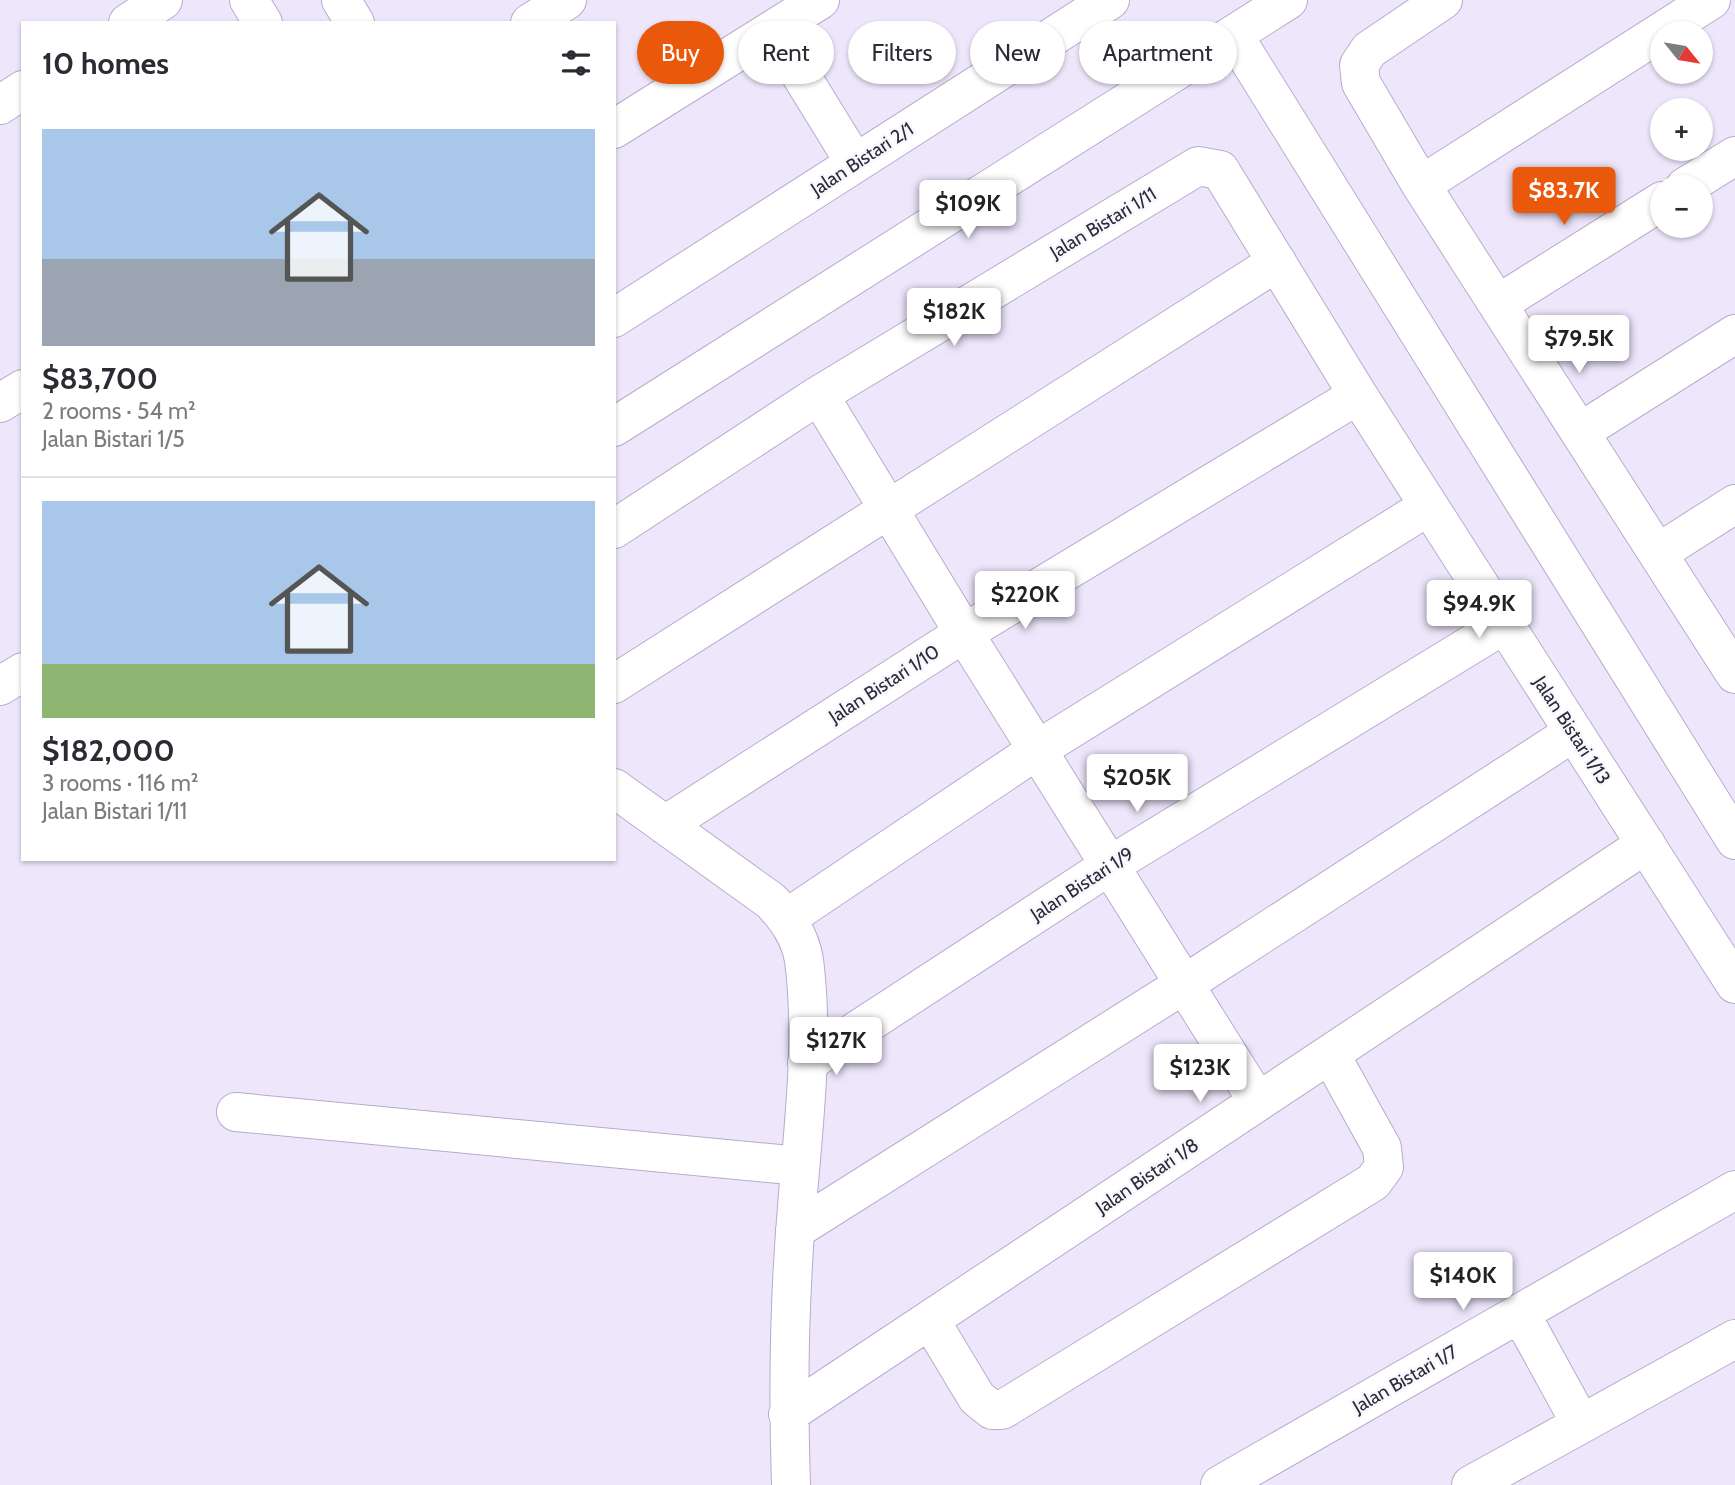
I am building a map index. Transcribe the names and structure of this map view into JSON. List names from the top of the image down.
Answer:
{
  "streets": {
    "street": [
      "Jalan Bistari 2/1",
      "Jalan Bistari 1/11",
      "Jalan Bistari 1/10",
      "Jalan Bistari 1/13",
      "Jalan Bistari 1/9",
      "Jalan Bistari 1/8",
      "Jalan Bistari 1/7"
    ]
  },
  "crossings": [
    ["Jalan Bistari 1/11", "Jalan Bistari 1/13"],
    ["Jalan Bistari 1/10", "Jalan Bistari 1/13"],
    ["Jalan Bistari 1/13", "Jalan Bistari 1/9"],
    ["Jalan Bistari 1/13", "Jalan Bistari 1/8"]
  ],
  "north": "bottom right",
  "page": {
    "map_buttons": ["+", "−"],
    "chip": [
      "Buy",
      "Rent",
      "Filters",
      "New",
      "Apartment"
    ],
    "heading": "10 homes",
    "list": [
      {
        "name": "$83,700",
        "note": "2 rooms · 54 m² · Jalan Bistari 1/5"
      },
      {
        "name": "$182,000",
        "note": "3 rooms · 116 m² · Jalan Bistari 1/11"
      }
    ],
    "price": [
      "$83.7K",
      "$109K",
      "$182K",
      "$79.5K",
      "$220K",
      "$94.9K",
      "$205K",
      "$127K",
      "$123K",
      "$140K"
    ]
  }
}
